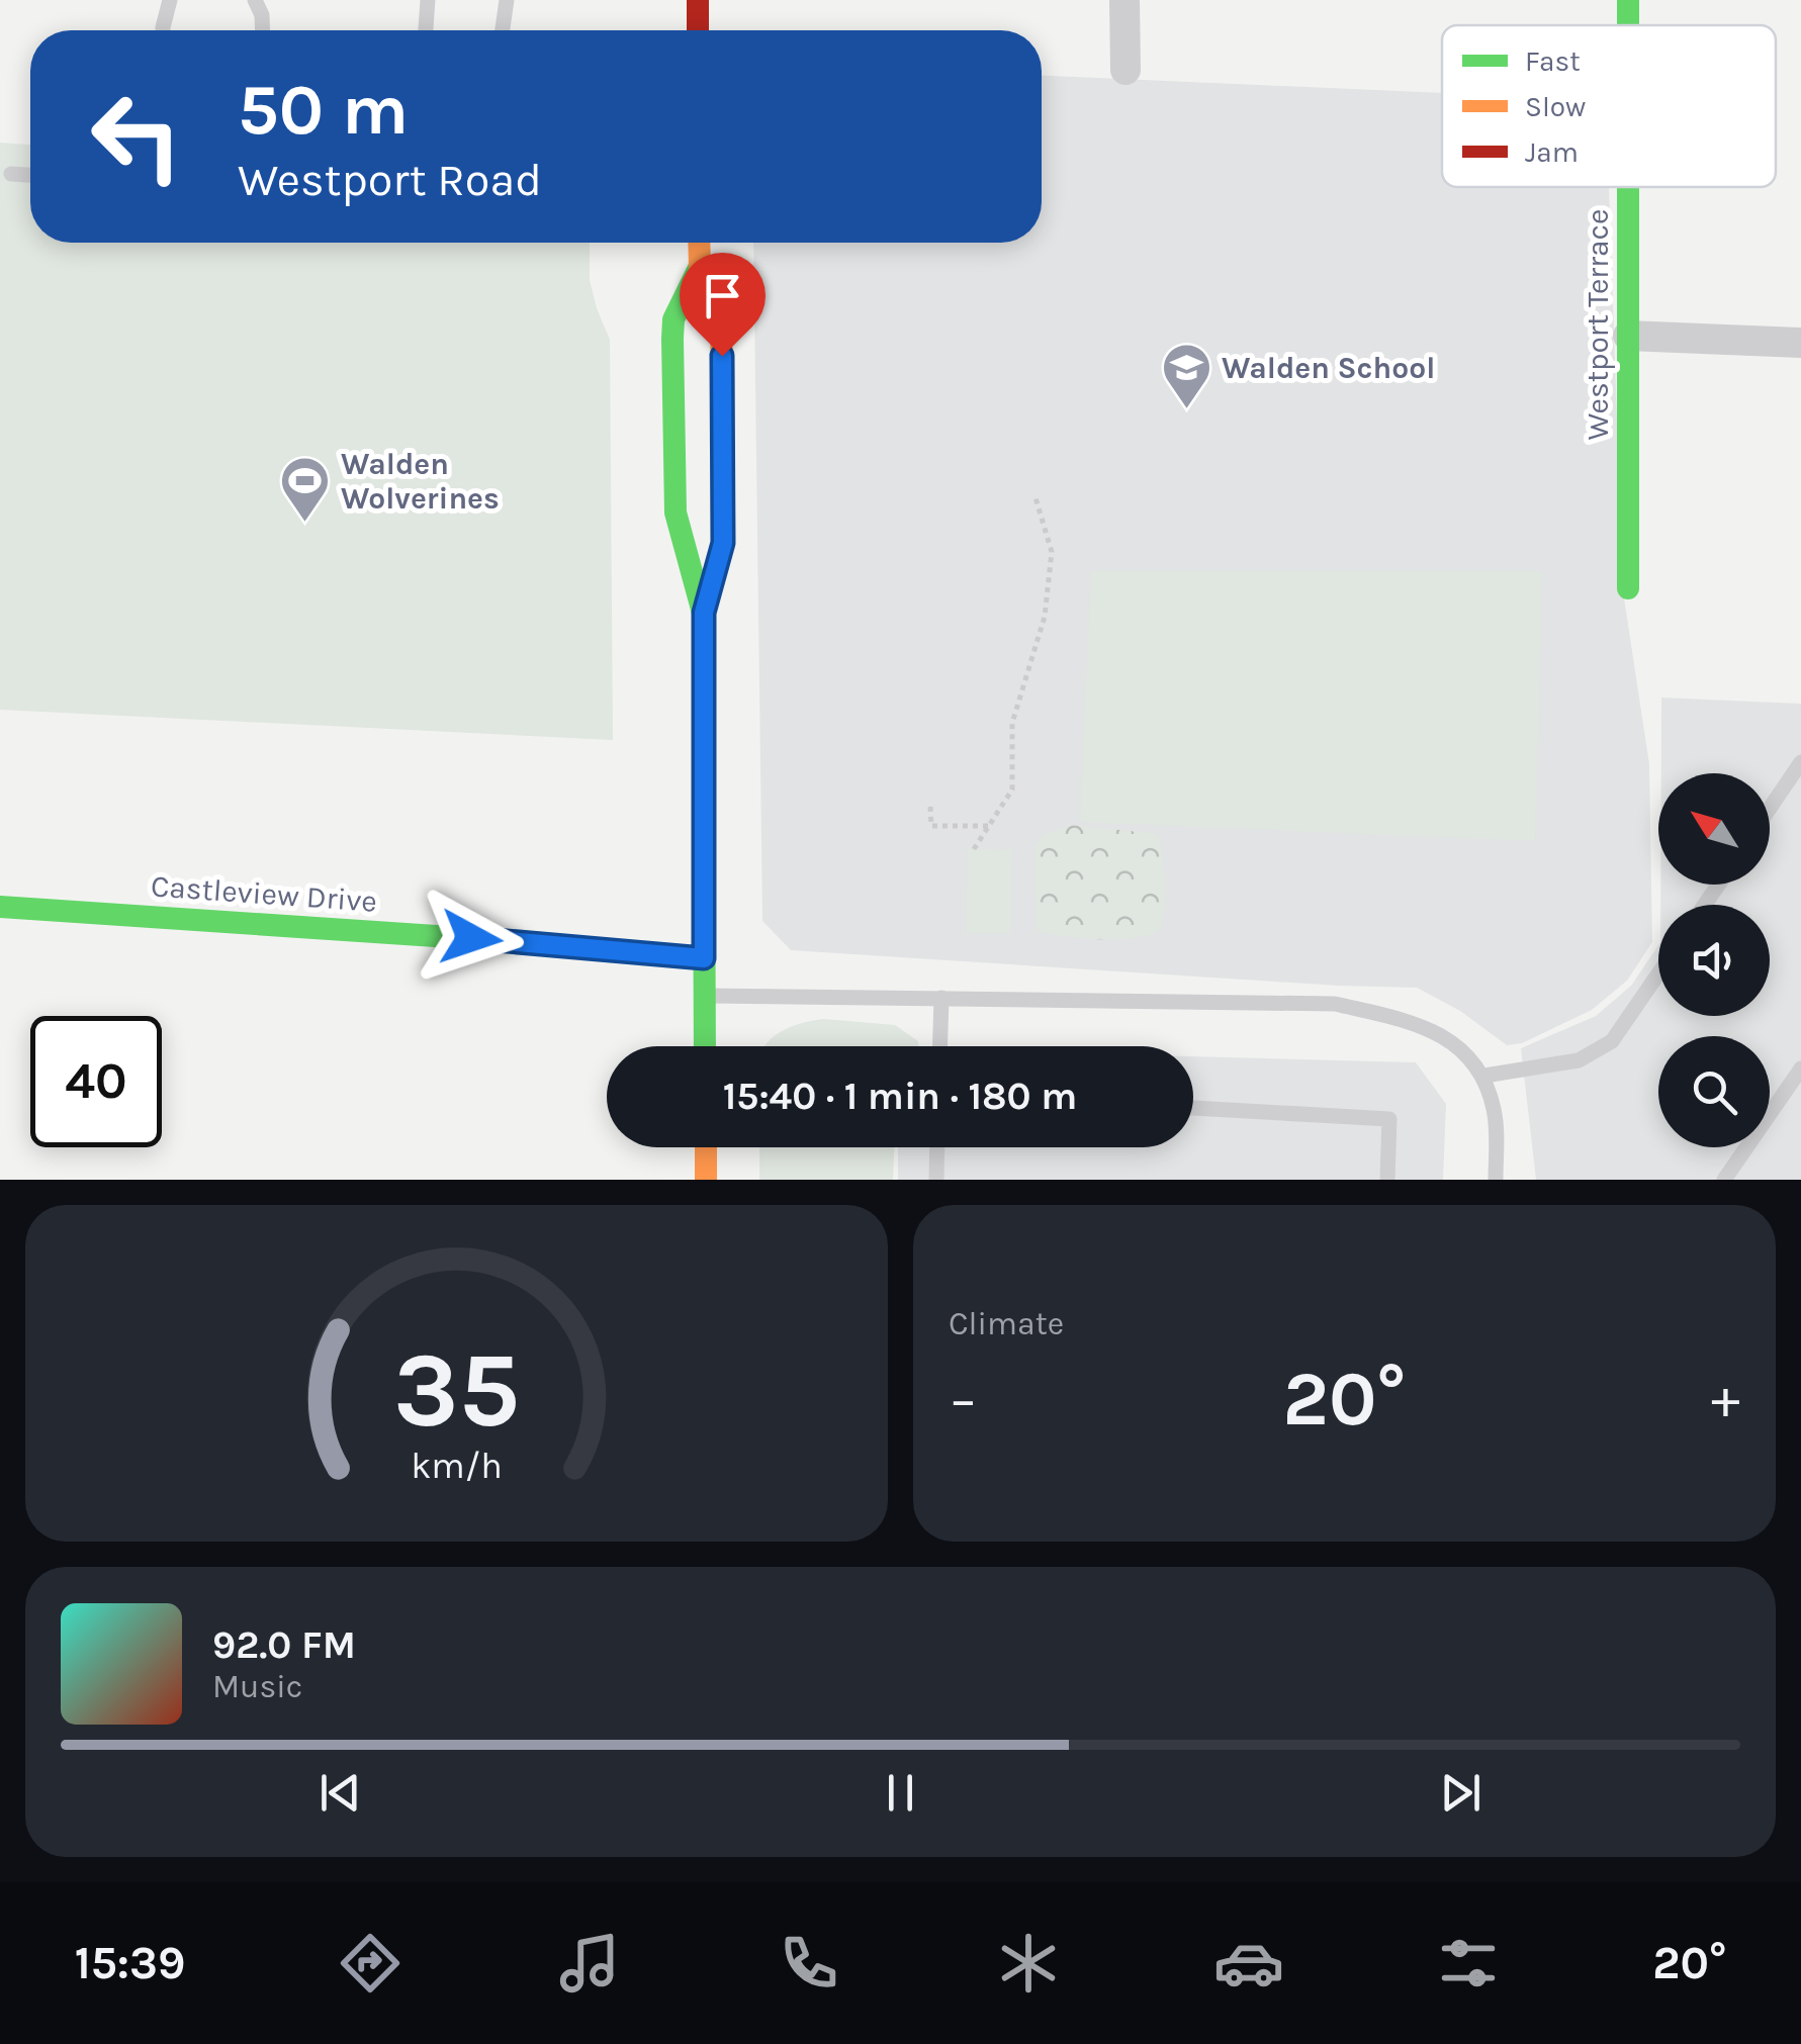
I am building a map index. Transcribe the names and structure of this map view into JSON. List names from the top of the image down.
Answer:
{
  "streets": {
    "main road": ["Westport Terrace", "Castleview Drive"]
  },
  "places": {
    "school or university": ["Walden School"],
    "sports": ["Walden Wolverines"]
  },
  "legend": ["Fast", "Slow", "Jam"],
  "north": "top left",
  "page": {
    "turn": ["50 m", "Westport Road"],
    "limit": "40",
    "trip": "15:40 · 1 min · 180 m",
    "tile": "Climate",
    "heat": ["−", "20°", "+"],
    "song": ["92.0 FM", "Music"],
    "tabs": ["15:39", "20°"],
    "gauge": ["35", "km/h"]
  }
}
